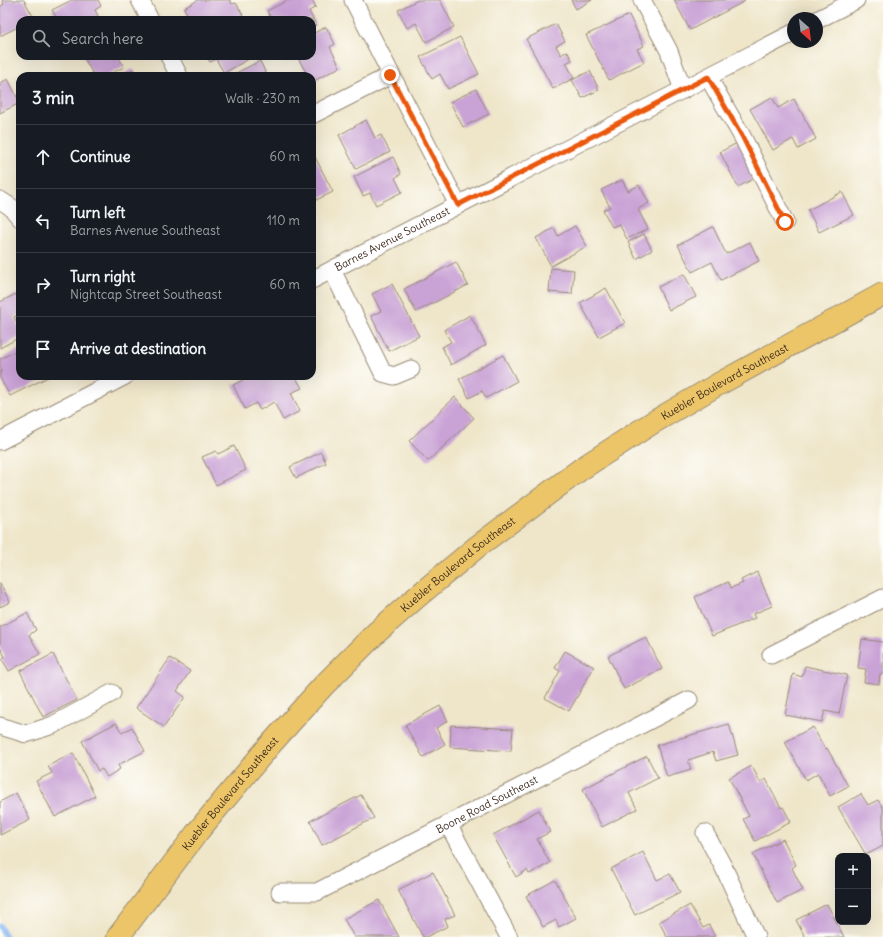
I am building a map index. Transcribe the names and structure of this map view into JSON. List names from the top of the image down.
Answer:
{
  "streets": {
    "main road": ["Kuebler Boulevard Southeast"],
    "street": ["Barnes Avenue Southeast", "Boone Road Southeast"]
  },
  "north": "bottom right",
  "page": {
    "search": "Search here",
    "heading": ["3 min", "Walk · 230 m"],
    "list": [
      ["Continue", "60 m"],
      ["Turn left", "Barnes Avenue Southeast", "110 m"],
      ["Turn right", "Nightcap Street Southeast", "60 m"],
      "Arrive at destination"
    ],
    "map_buttons": ["+", "−"]
  }
}
